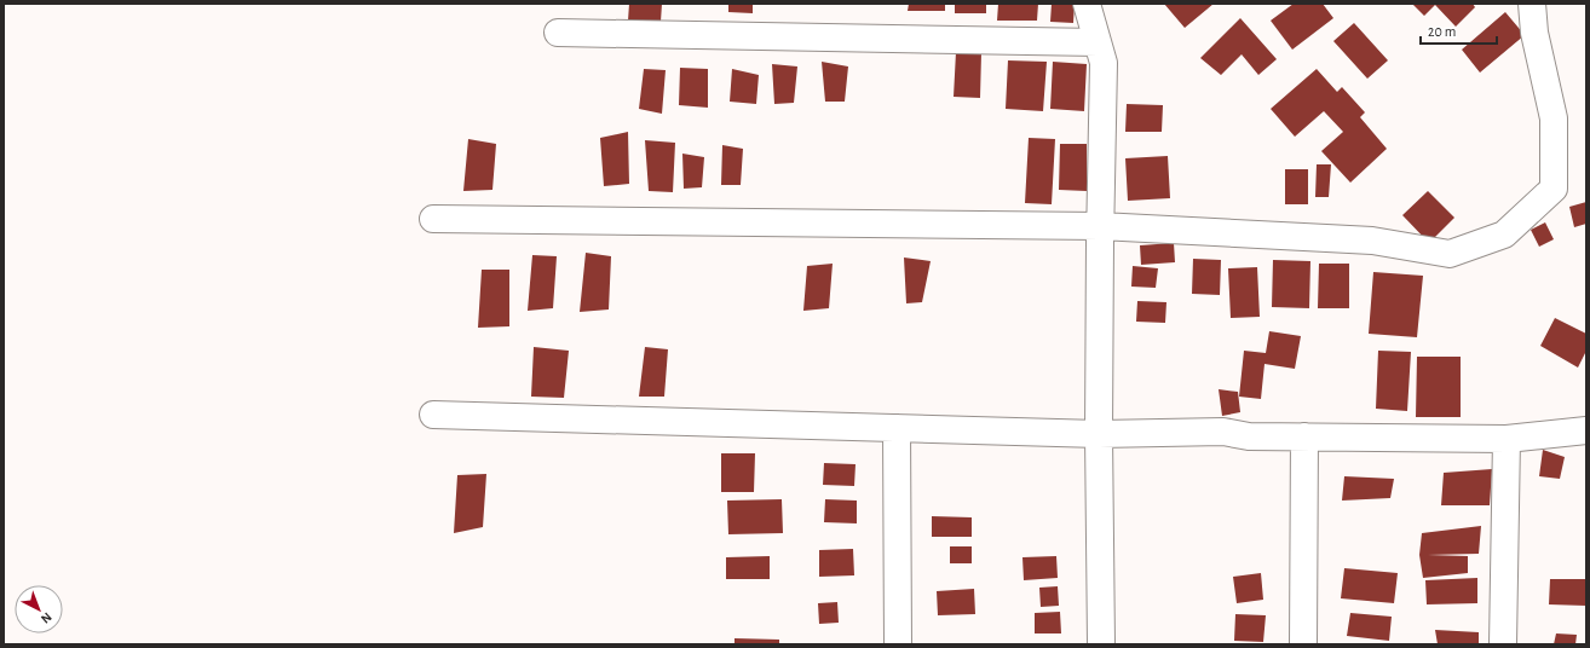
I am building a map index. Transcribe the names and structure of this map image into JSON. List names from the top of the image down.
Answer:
{
  "scale_bar": "20 m",
  "north": "bottom right"
}
